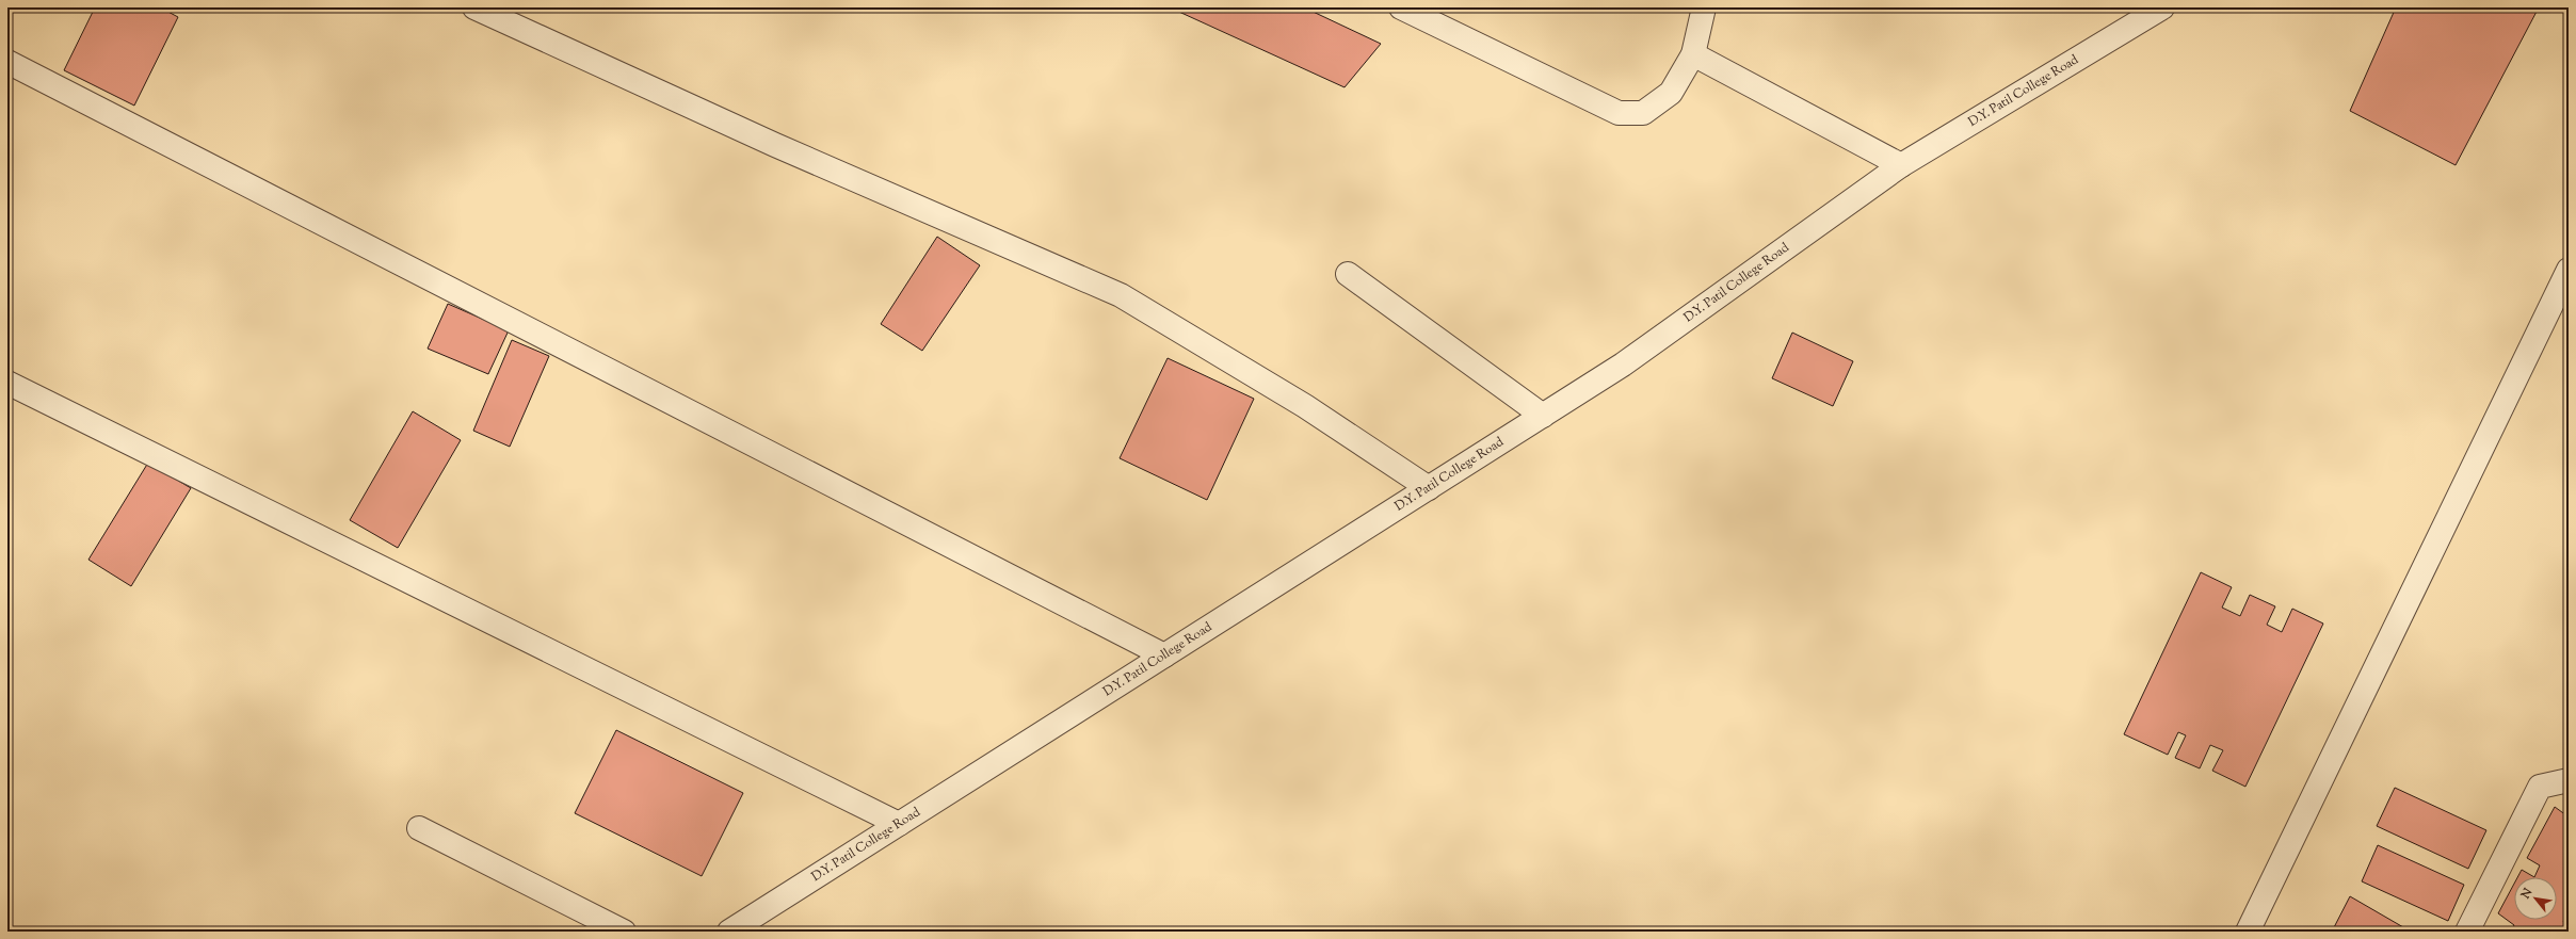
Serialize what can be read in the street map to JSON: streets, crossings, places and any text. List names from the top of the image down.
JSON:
{
  "streets": {
    "street": ["D.Y. Patil College Road"]
  },
  "north": "top left"
}
